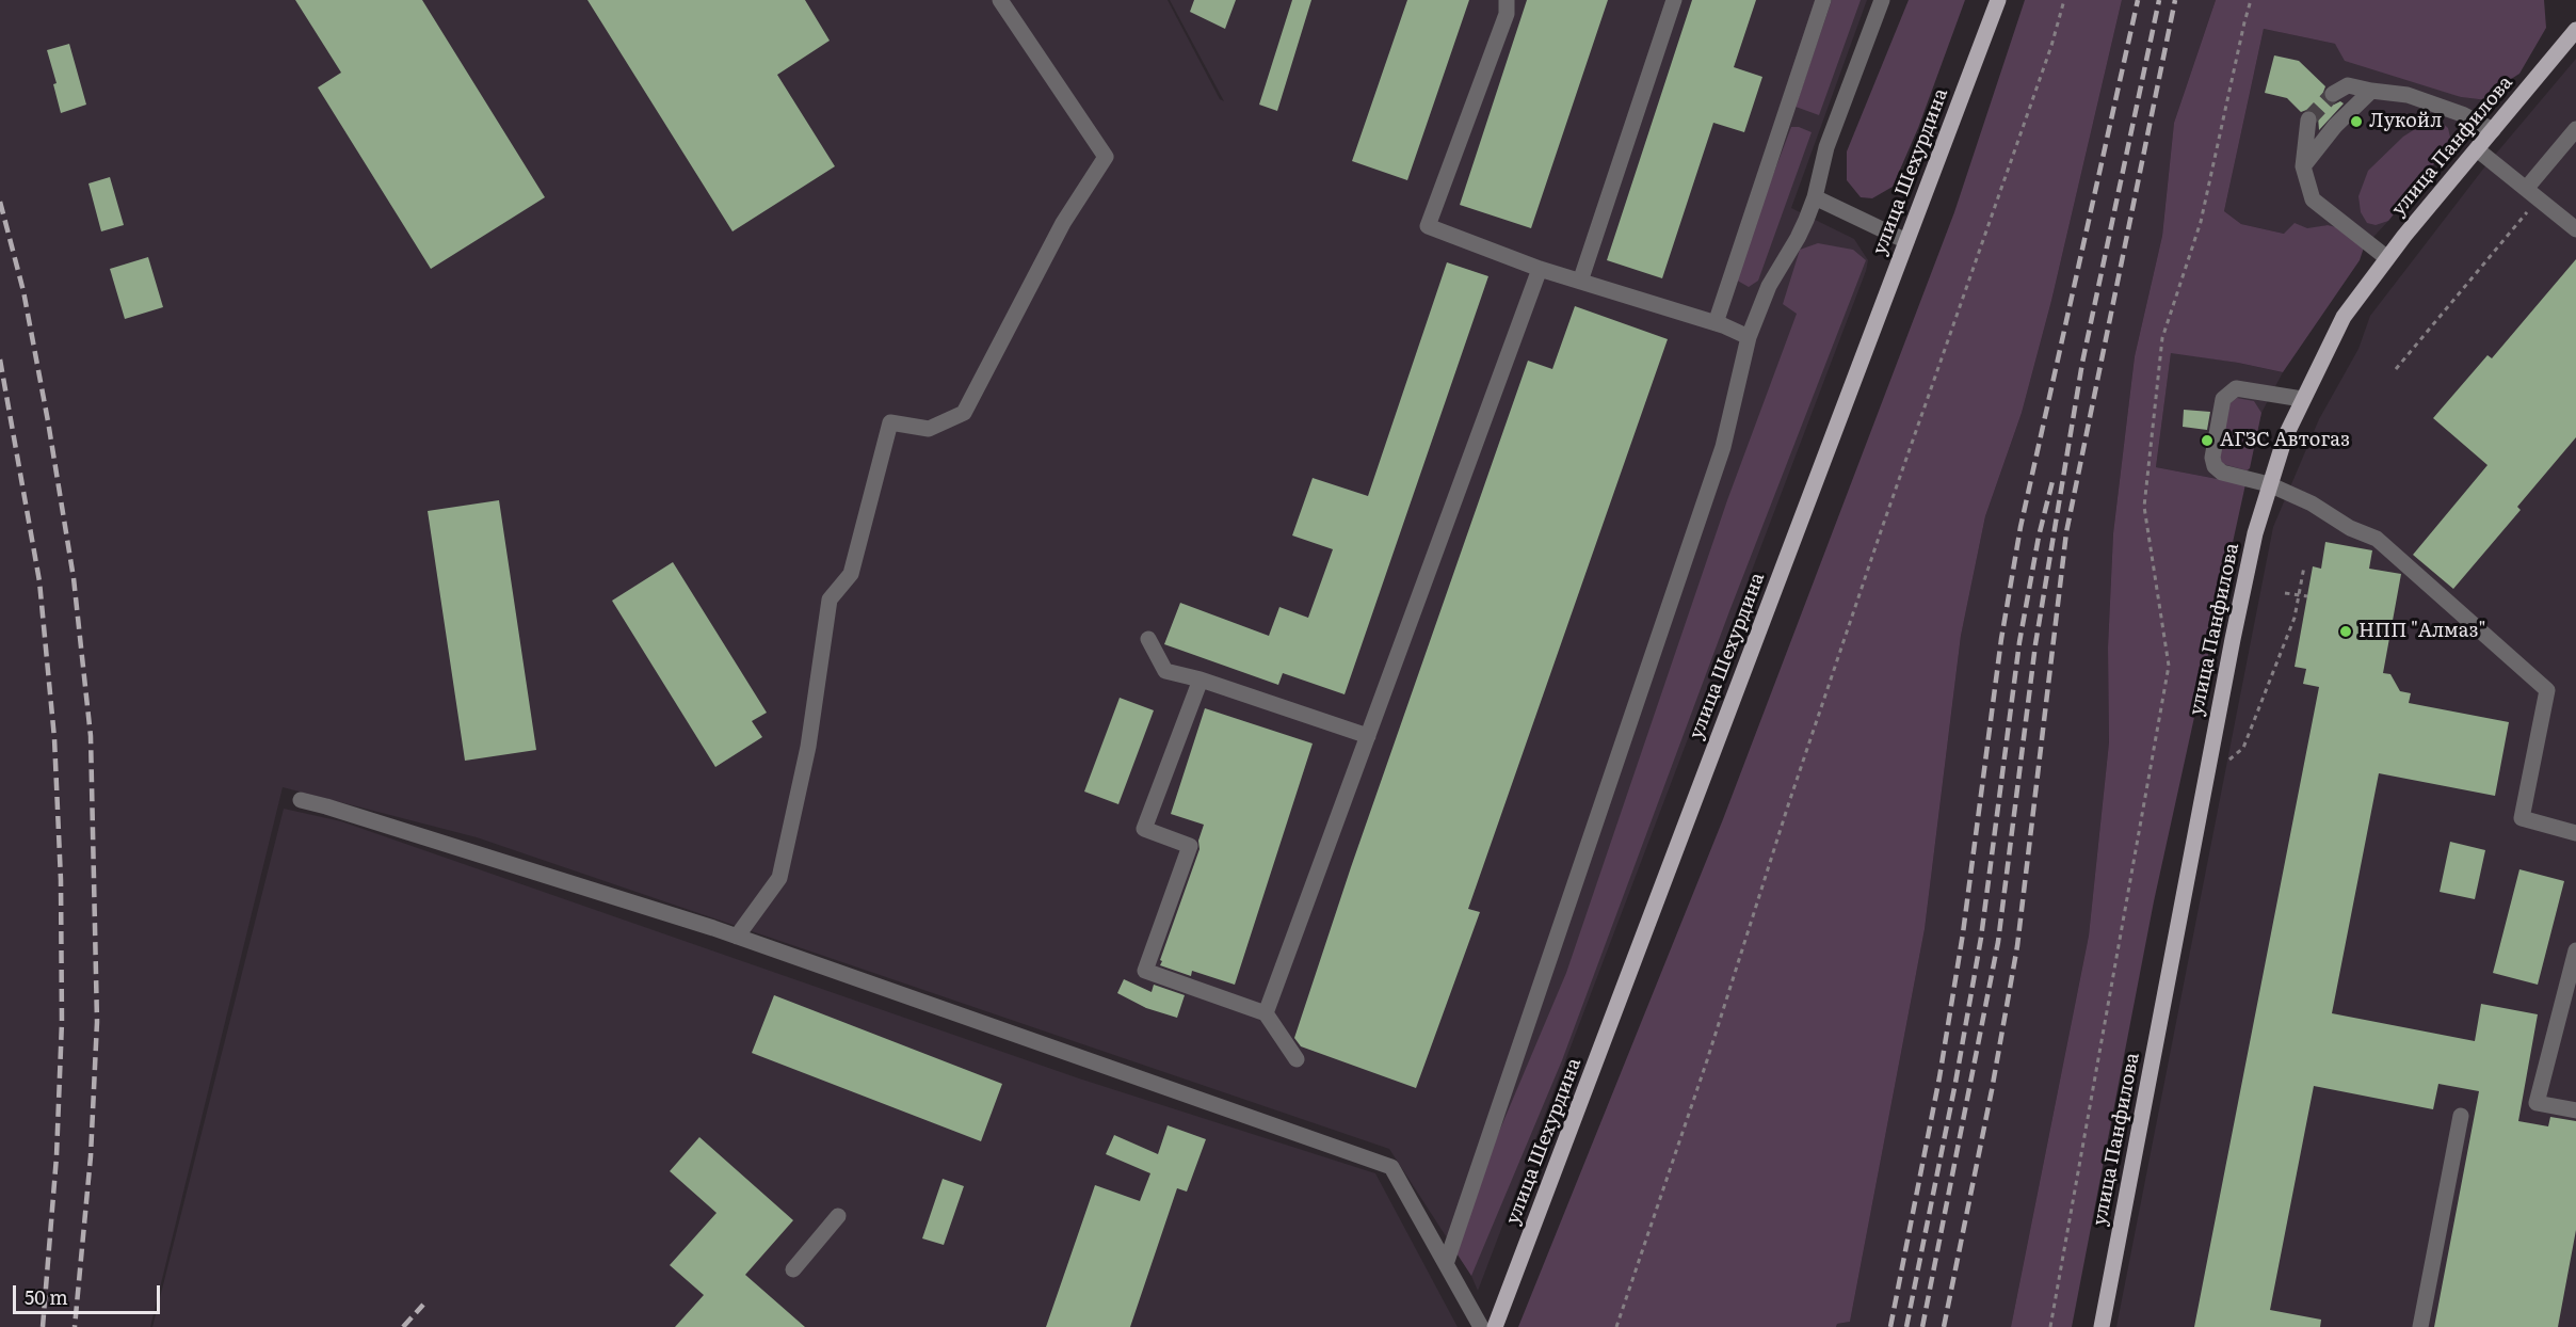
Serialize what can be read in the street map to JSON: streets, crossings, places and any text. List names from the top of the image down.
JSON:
{
  "streets": {
    "main road": ["улица Панфилова", "улица Шехурдина"]
  },
  "places": ["Лукойл", "АГЗС Автогаз", "НПП \"Алмаз\""],
  "scale_bar": "50 m"
}
